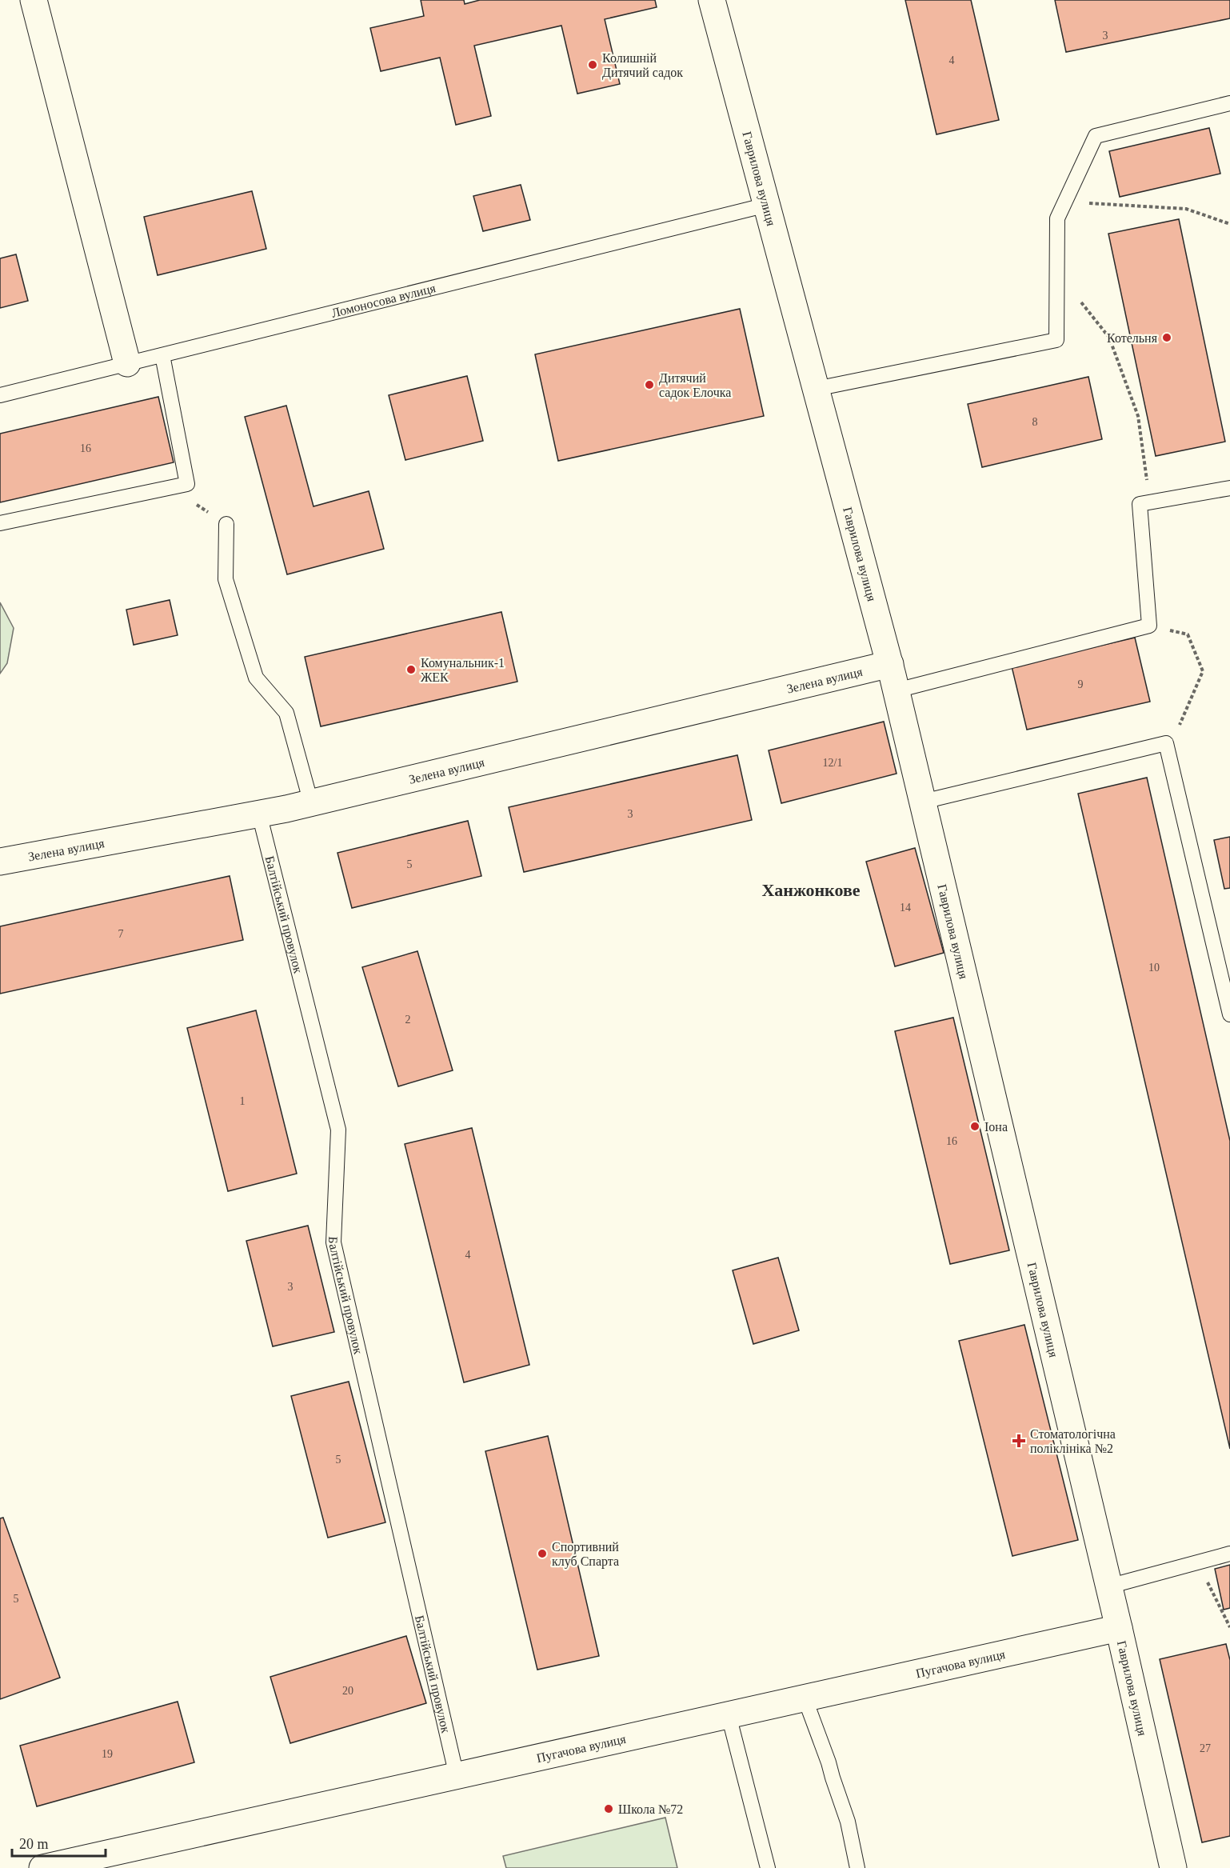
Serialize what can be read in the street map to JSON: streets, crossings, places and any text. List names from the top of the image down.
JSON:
{
  "streets": {
    "street": ["Гаврилова вулиця", "Зелена вулиця", "Пугачова вулиця"],
    "lane": ["Ломоносова вулиця", "Балтійський провулок"]
  },
  "crossings": [
    ["Гаврилова вулиця", "Ломоносова вулиця"],
    ["Гаврилова вулиця", "Зелена вулиця"],
    ["Гаврилова вулиця", "Пугачова вулиця"],
    ["Зелена вулиця", "Балтійський провулок"],
    ["Балтійський провулок", "Пугачова вулиця"]
  ],
  "districts": ["Ханжонкове"],
  "places": {
    "other": [
      "Колишній Дитячий садок",
      "Котельня",
      "Дитячий садок Елочка",
      "Комунальник-1 ЖЕК",
      "Іона",
      "Спортивний клуб Спарта",
      "Школа №72"
    ],
    "health": ["Стоматологічна поліклініка №2"]
  },
  "house_numbers": [
    "3",
    "4",
    "8",
    "16",
    "9",
    "12/1",
    "3",
    "5",
    "14",
    "7",
    "10",
    "2",
    "1",
    "16",
    "4",
    "3",
    "5",
    "5",
    "20",
    "27",
    "19"
  ],
  "scale_bar": "20 m"
}
